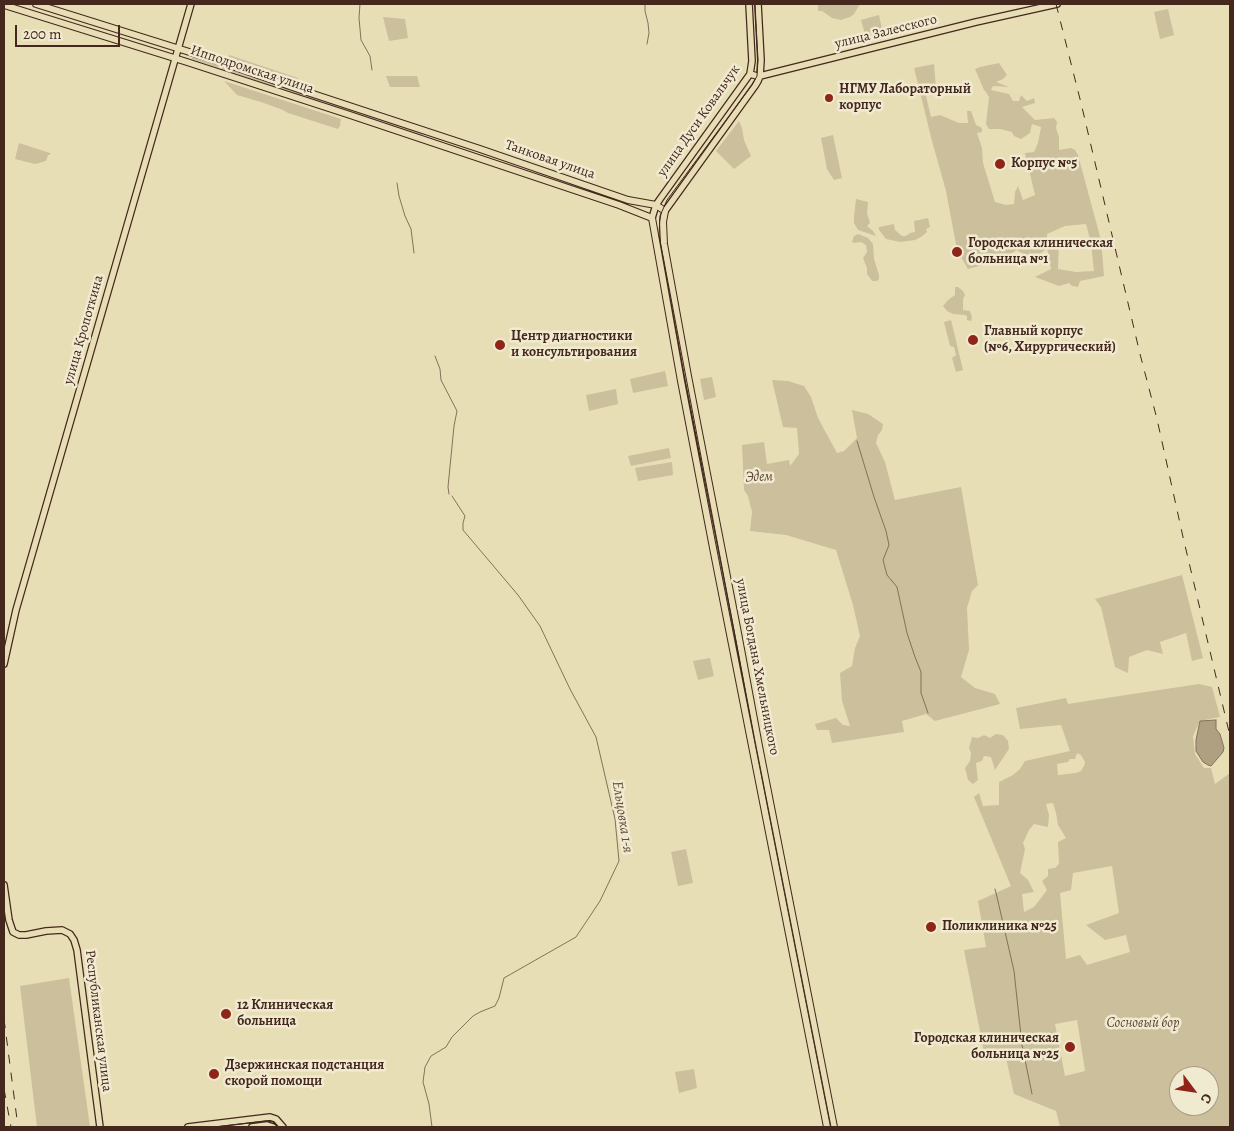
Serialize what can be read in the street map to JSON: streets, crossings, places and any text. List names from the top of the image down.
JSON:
{
  "streets": {
    "highway": ["Ипподромская улица", "Танковая улица", "улица Богдана Хмельницкого"],
    "main road": [
      "улица Залесского",
      "улица Дуси Ковальчук",
      "улица Кропоткина",
      "Республиканская улица"
    ]
  },
  "crossings": [
    ["улица Залесского", "улица Дуси Ковальчук"],
    ["Ипподромская улица", "Танковая улица"],
    ["Ипподромская улица", "улица Кропоткина"],
    ["улица Дуси Ковальчук", "Танковая улица"],
    ["улица Дуси Ковальчук", "улица Богдана Хмельницкого"],
    ["Танковая улица", "улица Богдана Хмельницкого"]
  ],
  "water": ["Ельцовка 1-я"],
  "parks": ["Эдем", "Сосновый бор"],
  "places": [
    "НГМУ Лабораторный корпус",
    "Корпус №5",
    "Городская клиническая больница №1",
    "Главный корпус (№6, Хирургический)",
    "Центр диагностики и консультирования",
    "Поликлиника №25",
    "12 Клиническая больница",
    "Городская клиническая больница №25",
    "Дзержинская подстанция скорой помощи"
  ],
  "scale_bar": "200 m",
  "north": "bottom right"
}
